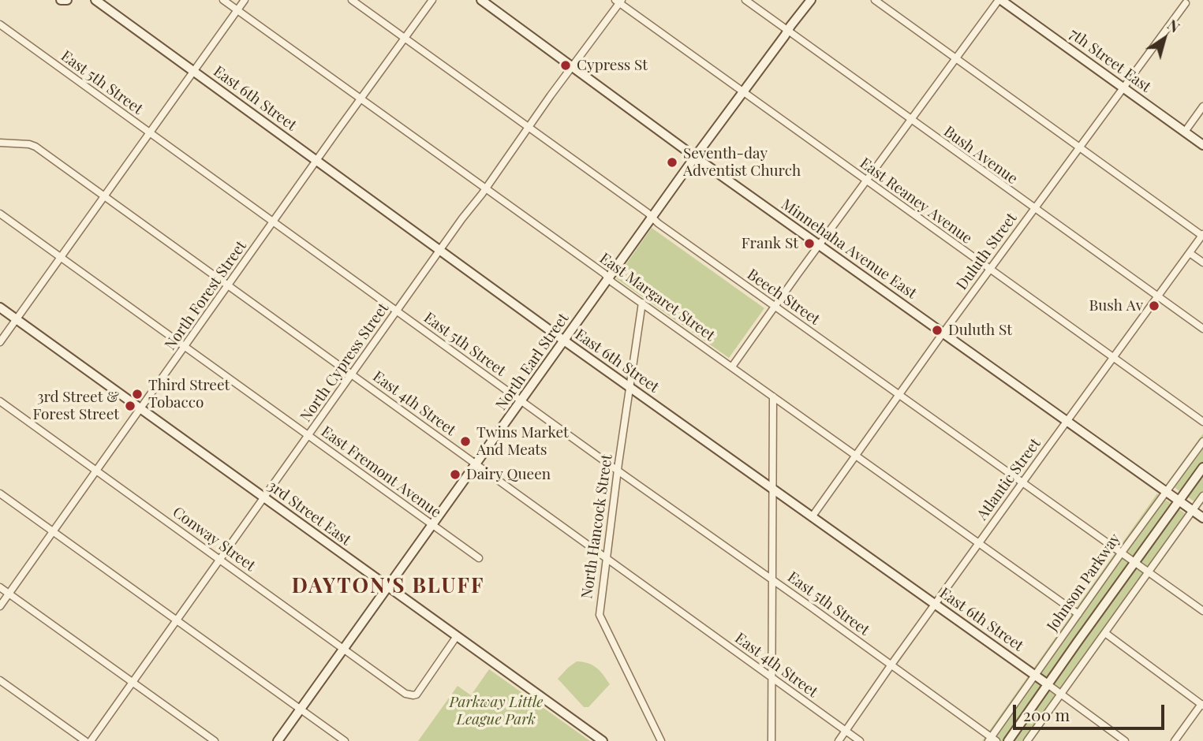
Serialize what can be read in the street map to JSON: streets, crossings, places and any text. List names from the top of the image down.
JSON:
{
  "streets": {
    "street": [
      "7th Street East",
      "East 5th Street",
      "East 6th Street",
      "Bush Avenue",
      "East Reaney Avenue",
      "Minnehaha Avenue East",
      "Duluth Street",
      "North Forest Street",
      "East Margaret Street",
      "Beech Street",
      "North Earl Street",
      "North Cypress Street",
      "East 4th Street",
      "East Fremont Avenue",
      "Atlantic Street",
      "3rd Street East",
      "North Hancock Street",
      "Conway Street",
      "Johnson Parkway"
    ]
  },
  "crossings": [
    ["7th Street East", "Duluth Street"],
    ["East 5th Street", "North Forest Street"],
    ["East 5th Street", "North Earl Street"],
    ["East 5th Street", "North Cypress Street"],
    ["East 5th Street", "Atlantic Street"],
    ["East 5th Street", "North Hancock Street"],
    ["East 5th Street", "Johnson Parkway"],
    ["East 6th Street", "Duluth Street"],
    ["East 6th Street", "North Forest Street"],
    ["East 6th Street", "North Earl Street"],
    ["East 6th Street", "North Cypress Street"],
    ["East 6th Street", "Atlantic Street"],
    ["East 6th Street", "North Hancock Street"],
    ["East 6th Street", "Johnson Parkway"],
    ["Bush Avenue", "Duluth Street"],
    ["Bush Avenue", "North Earl Street"],
    ["Bush Avenue", "Atlantic Street"],
    ["East Reaney Avenue", "Duluth Street"],
    ["East Reaney Avenue", "North Earl Street"],
    ["East Reaney Avenue", "North Cypress Street"],
    ["East Reaney Avenue", "Atlantic Street"],
    ["Minnehaha Avenue East", "Duluth Street"],
    ["Minnehaha Avenue East", "North Earl Street"],
    ["Minnehaha Avenue East", "North Cypress Street"],
    ["Minnehaha Avenue East", "Atlantic Street"],
    ["Minnehaha Avenue East", "Johnson Parkway"],
    ["Duluth Street", "East Margaret Street"],
    ["Duluth Street", "Beech Street"],
    ["North Forest Street", "East Margaret Street"],
    ["North Forest Street", "Beech Street"],
    ["North Forest Street", "East 4th Street"],
    ["North Forest Street", "East Fremont Avenue"],
    ["North Forest Street", "3rd Street East"],
    ["North Forest Street", "Conway Street"],
    ["East Margaret Street", "North Earl Street"],
    ["East Margaret Street", "North Cypress Street"],
    ["East Margaret Street", "Atlantic Street"],
    ["East Margaret Street", "North Hancock Street"],
    ["East Margaret Street", "Johnson Parkway"],
    ["Beech Street", "North Earl Street"],
    ["Beech Street", "North Cypress Street"],
    ["Beech Street", "Atlantic Street"],
    ["Beech Street", "Johnson Parkway"],
    ["North Earl Street", "East 4th Street"],
    ["North Earl Street", "East Fremont Avenue"],
    ["North Earl Street", "3rd Street East"],
    ["North Earl Street", "Conway Street"],
    ["North Cypress Street", "East 4th Street"],
    ["North Cypress Street", "East Fremont Avenue"],
    ["North Cypress Street", "3rd Street East"],
    ["North Cypress Street", "Conway Street"],
    ["East 4th Street", "Atlantic Street"],
    ["East 4th Street", "North Hancock Street"],
    ["3rd Street East", "Conway Street"]
  ],
  "districts": ["DAYTON'S BLUFF"],
  "parks": ["Parkway Little League Park"],
  "places": [
    "Cypress St",
    "Seventh-day Adventist Church",
    "Frank St",
    "Bush Av",
    "Duluth St",
    "Third Street Tobacco",
    "3rd Street & Forest Street",
    "Twins Market And Meats",
    "Dairy Queen"
  ],
  "scale_bar": "200 m",
  "north": "top right"
}
